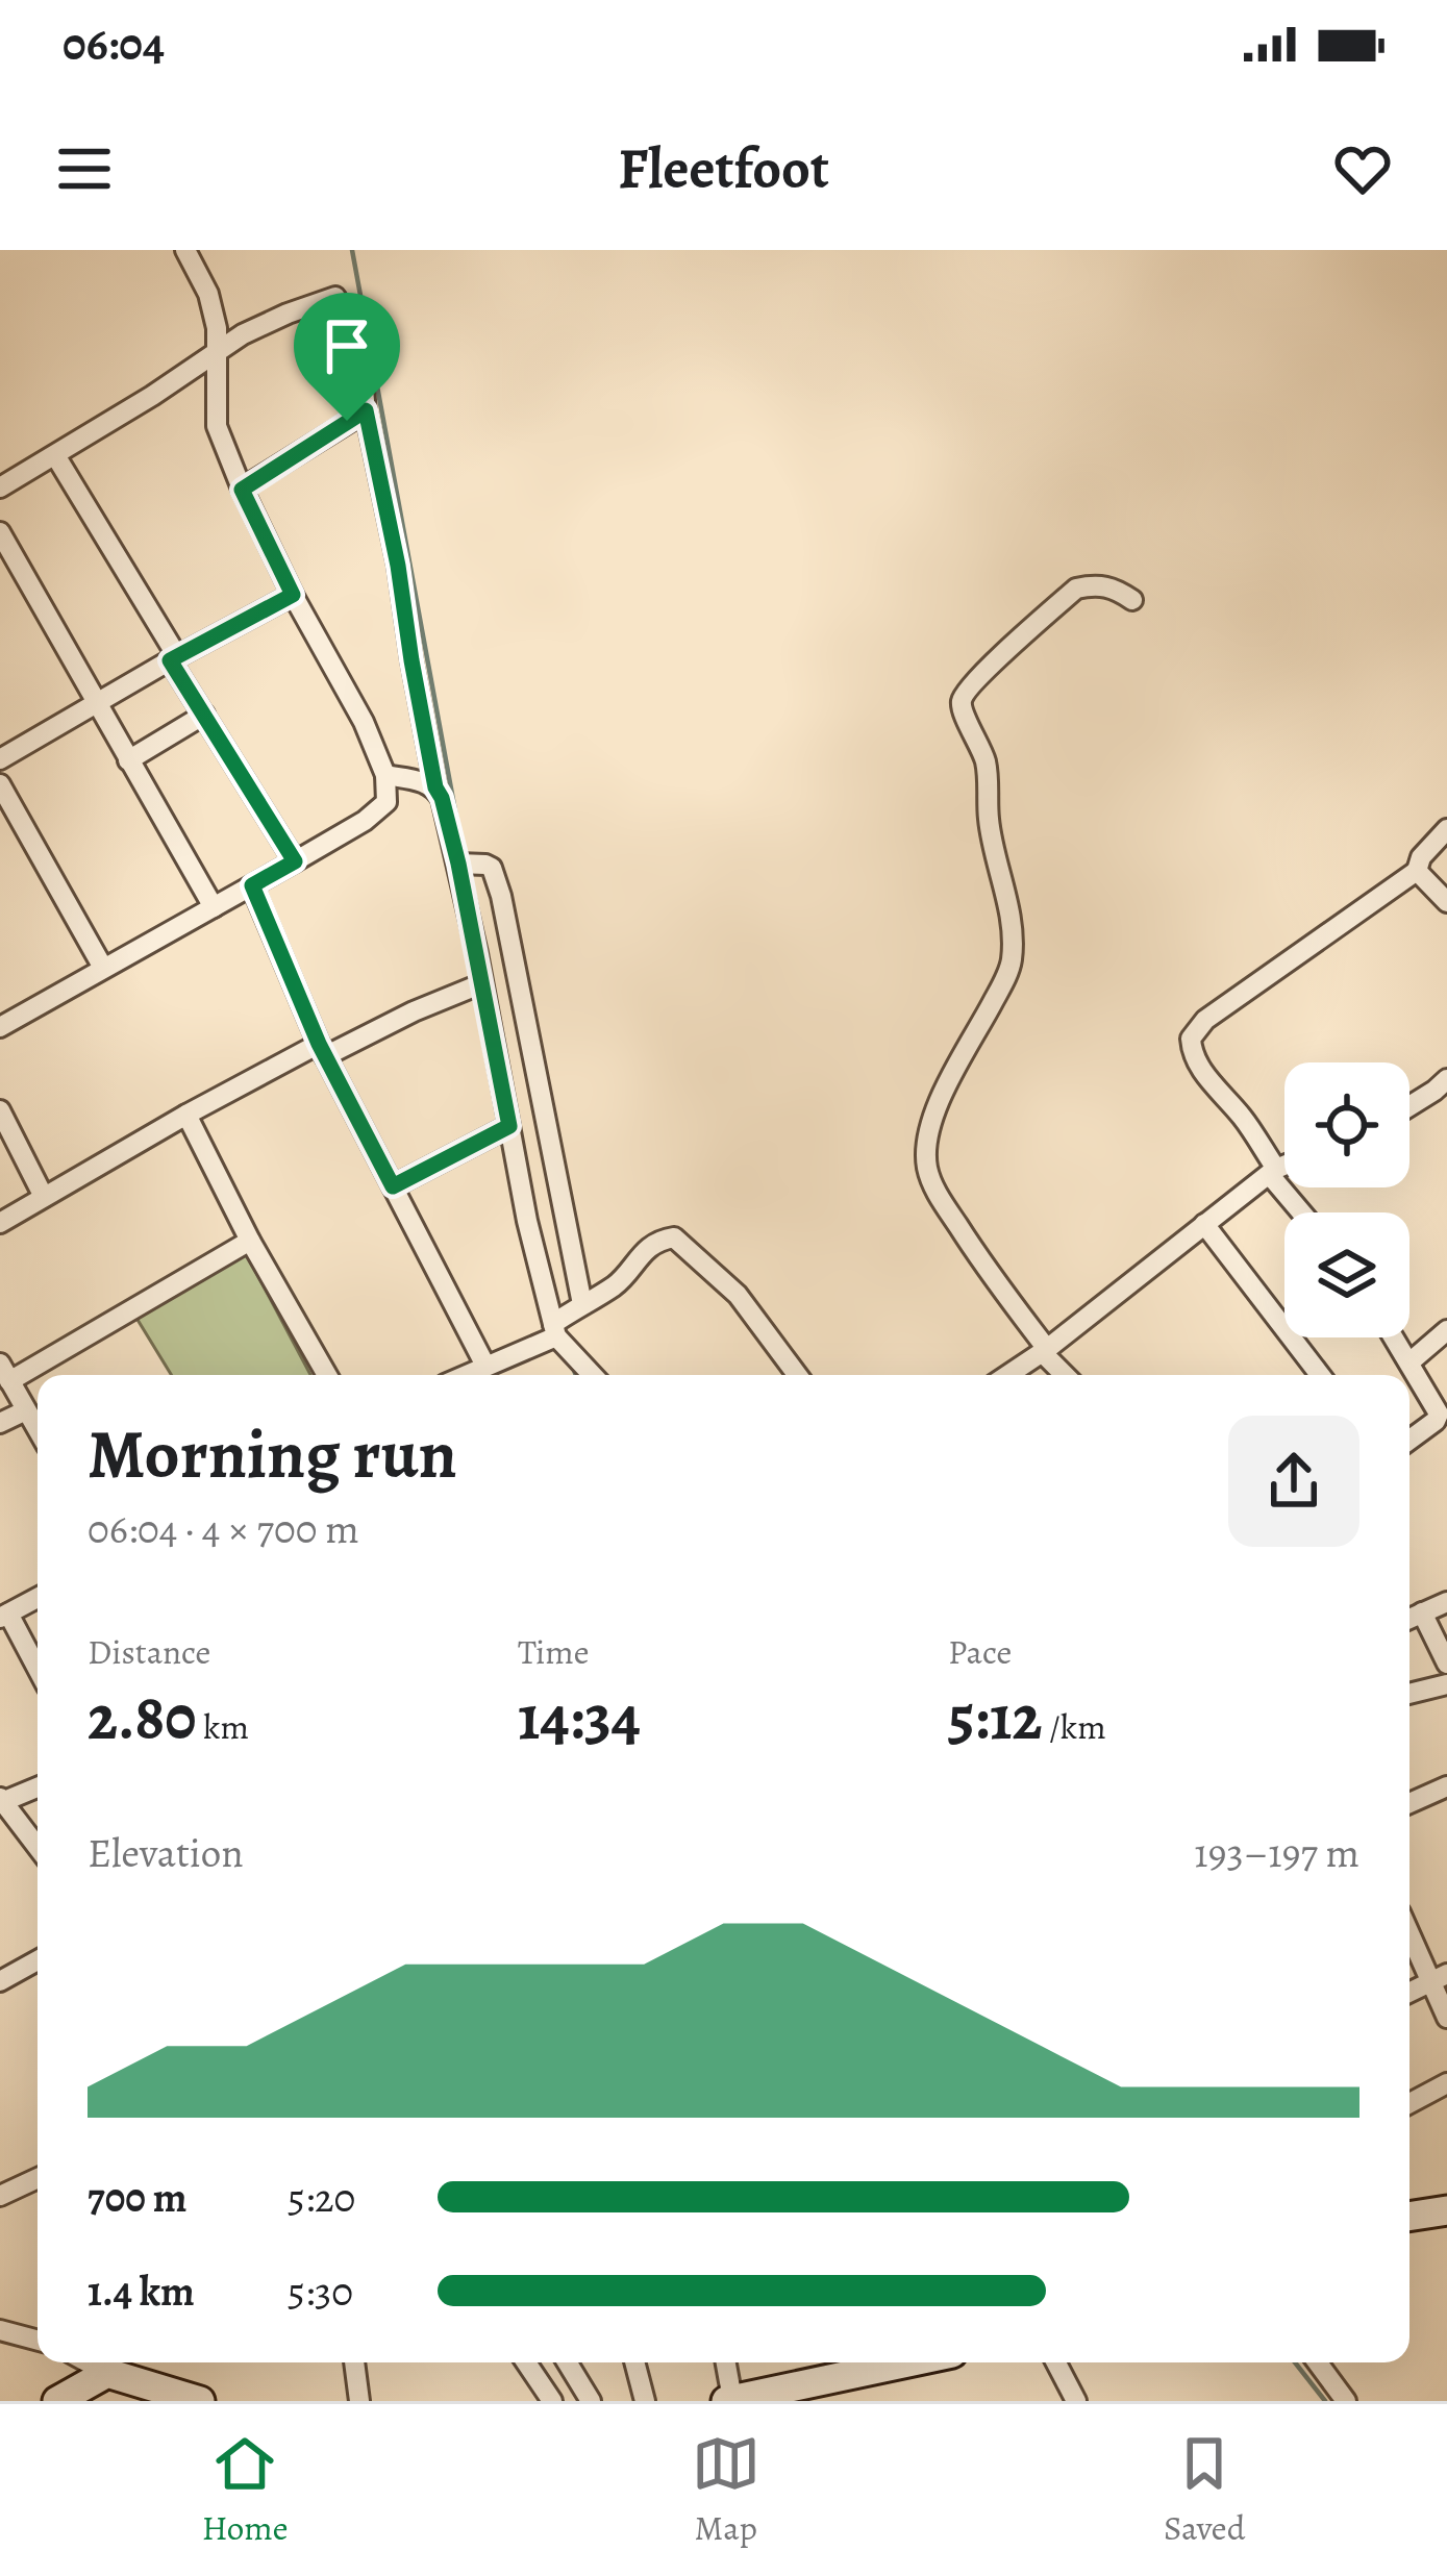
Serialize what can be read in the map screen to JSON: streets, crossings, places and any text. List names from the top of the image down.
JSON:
{
  "page": {
    "status": "06:04",
    "header": "Fleetfoot",
    "heading": ["Morning run", "06:04 · 4 × 700 m"],
    "stats": [
      ["Distance", "2.80 km"],
      ["Time", "14:34"],
      ["Pace", "5:12 /km"]
    ],
    "chart": ["Elevation", "193–197 m"],
    "list": [
      {
        "name": "700 m",
        "note": "5:20"
      },
      {
        "name": "1.4 km",
        "note": "5:30"
      }
    ],
    "tabs": ["Home", "Map", "Saved"]
  }
}
